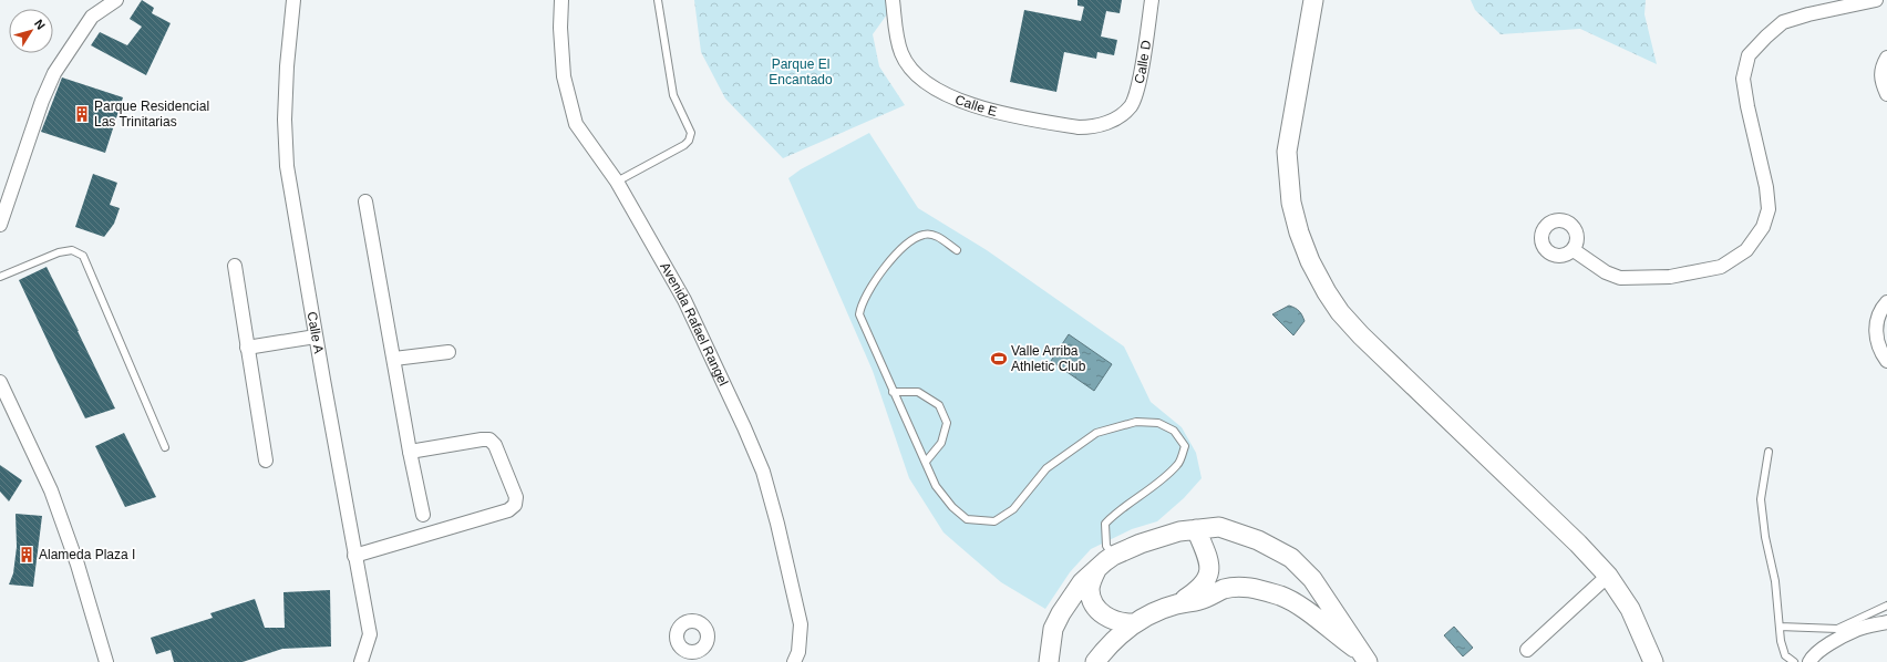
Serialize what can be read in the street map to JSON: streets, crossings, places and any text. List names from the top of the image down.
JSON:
{
  "streets": {
    "street": [
      "Calle D",
      "Calle E",
      "Avenida Rafael Rangel",
      "Calle A"
    ]
  },
  "crossings": [
    ["Calle D", "Calle E"]
  ],
  "parks": ["Parque El Encantado"],
  "places": {
    "building": ["Parque Residencial Las Trinitarias", "Alameda Plaza I"],
    "sports": ["Valle Arriba Athletic Club"]
  },
  "north": "top right"
}
